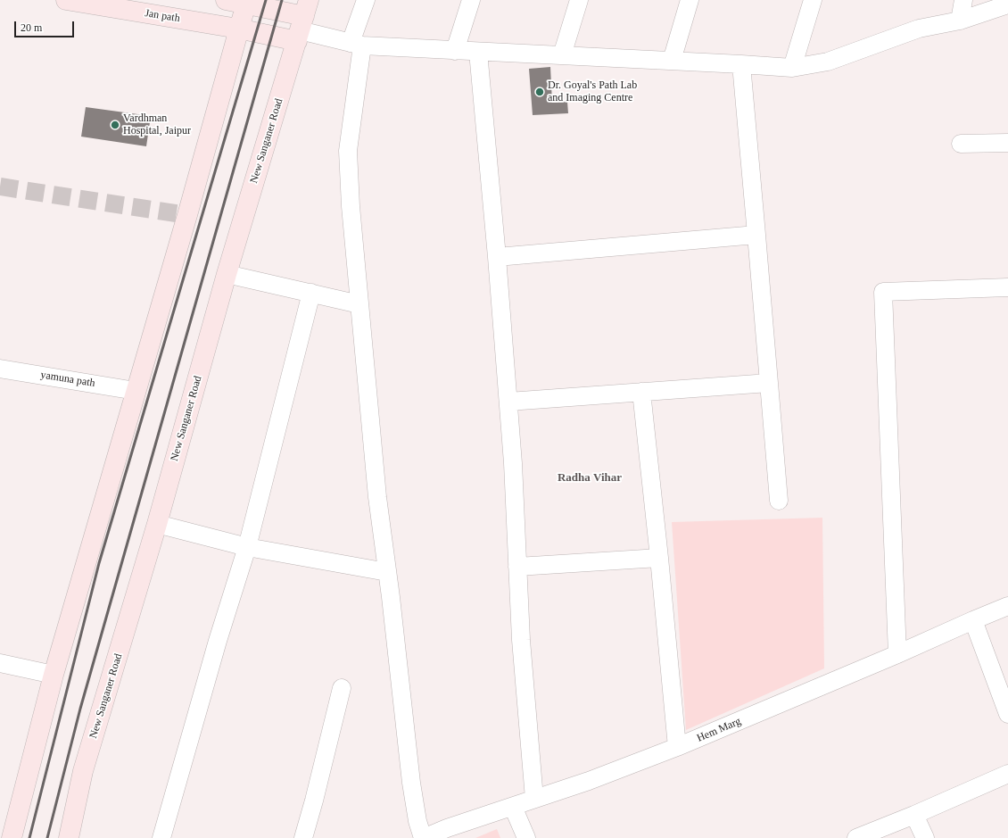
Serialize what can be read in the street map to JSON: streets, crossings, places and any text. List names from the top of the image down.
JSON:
{
  "streets": {
    "main road": ["Jan path", "New Sanganer Road"],
    "street": ["yamuna path", "Hem Marg"]
  },
  "crossings": [
    ["Jan path", "New Sanganer Road"]
  ],
  "districts": ["Radha Vihar"],
  "places": ["Dr. Goyal's Path Lab and Imaging Centre", "Vardhman Hospital, Jaipur"],
  "scale_bar": "20 m"
}
